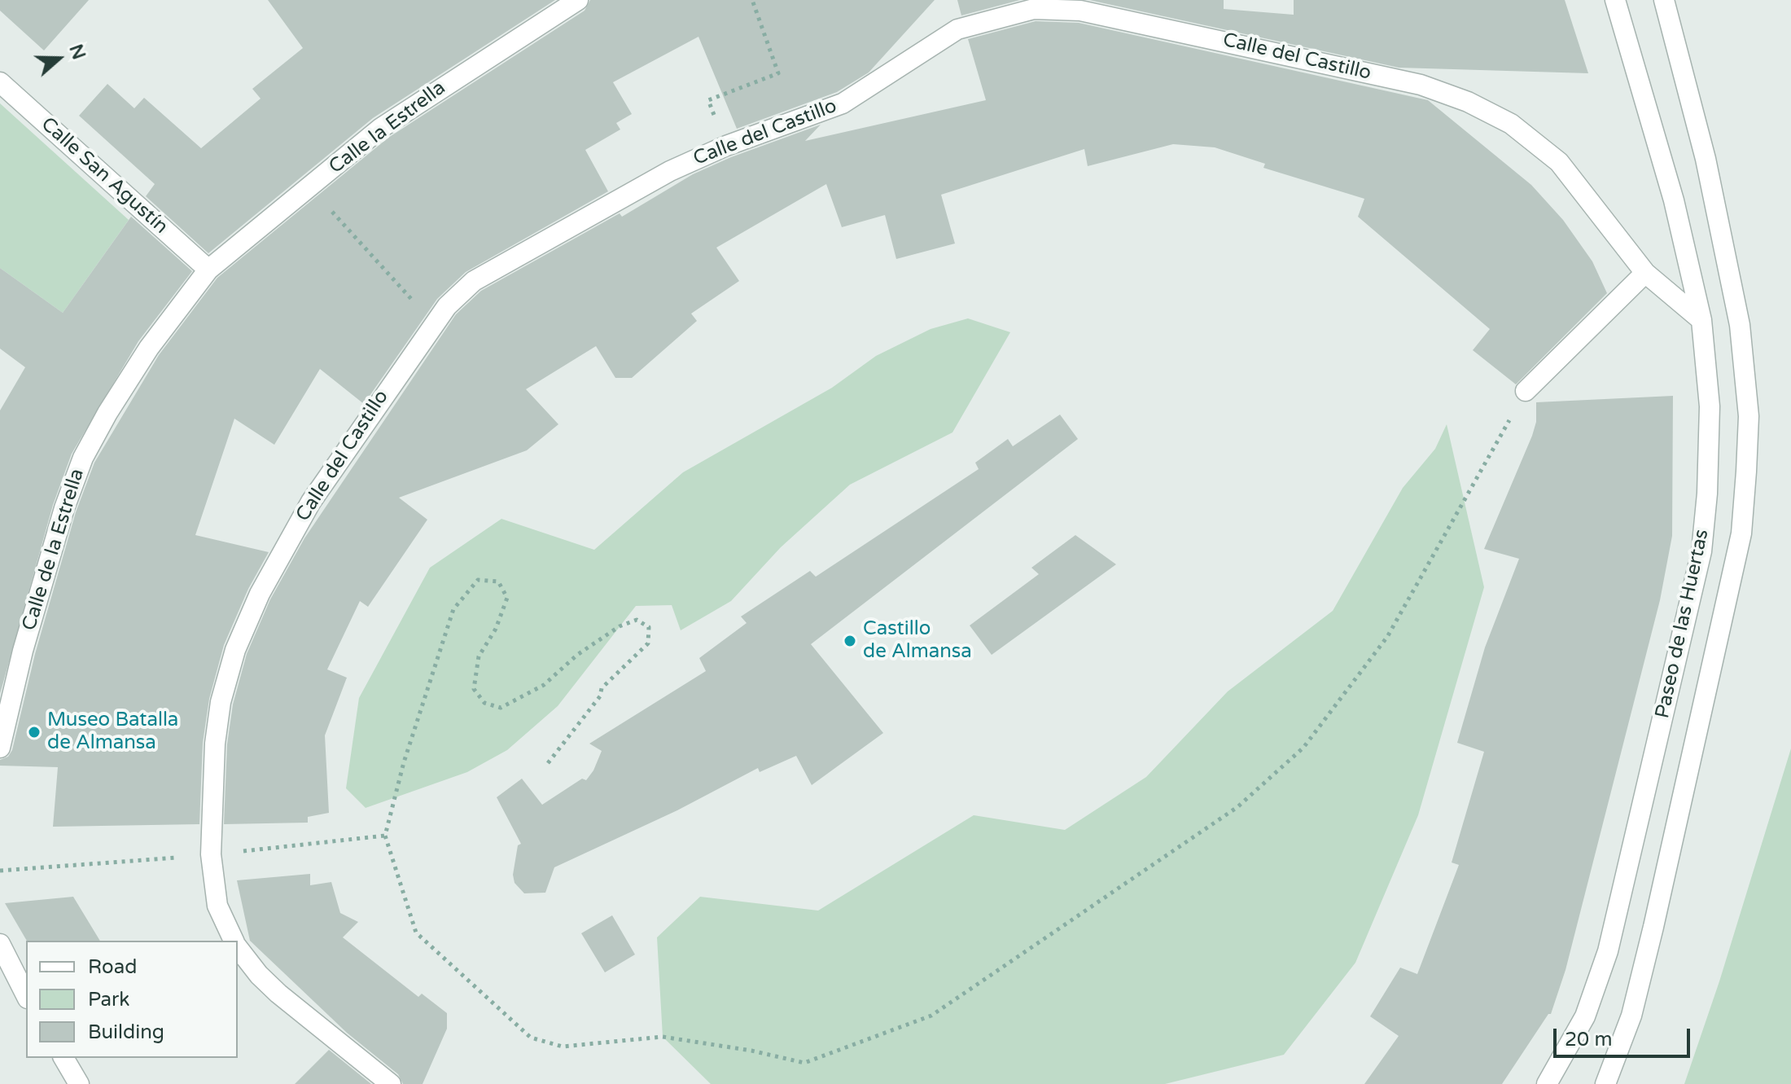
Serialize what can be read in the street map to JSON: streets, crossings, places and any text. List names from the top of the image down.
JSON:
{
  "streets": {
    "street": [
      "Calle del Castillo",
      "Calle la Estrella",
      "Calle San Agustín",
      "Calle de la Estrella",
      "Paseo de las Huertas"
    ]
  },
  "crossings": [
    ["Calle del Castillo", "Paseo de las Huertas"],
    ["Calle la Estrella", "Calle San Agustín"],
    ["Calle la Estrella", "Calle de la Estrella"],
    ["Calle San Agustín", "Calle de la Estrella"]
  ],
  "places": ["Castillo de Almansa", "Museo Batalla de Almansa"],
  "legend": ["Road", "Park", "Building"],
  "scale_bar": "20 m",
  "north": "right"
}
